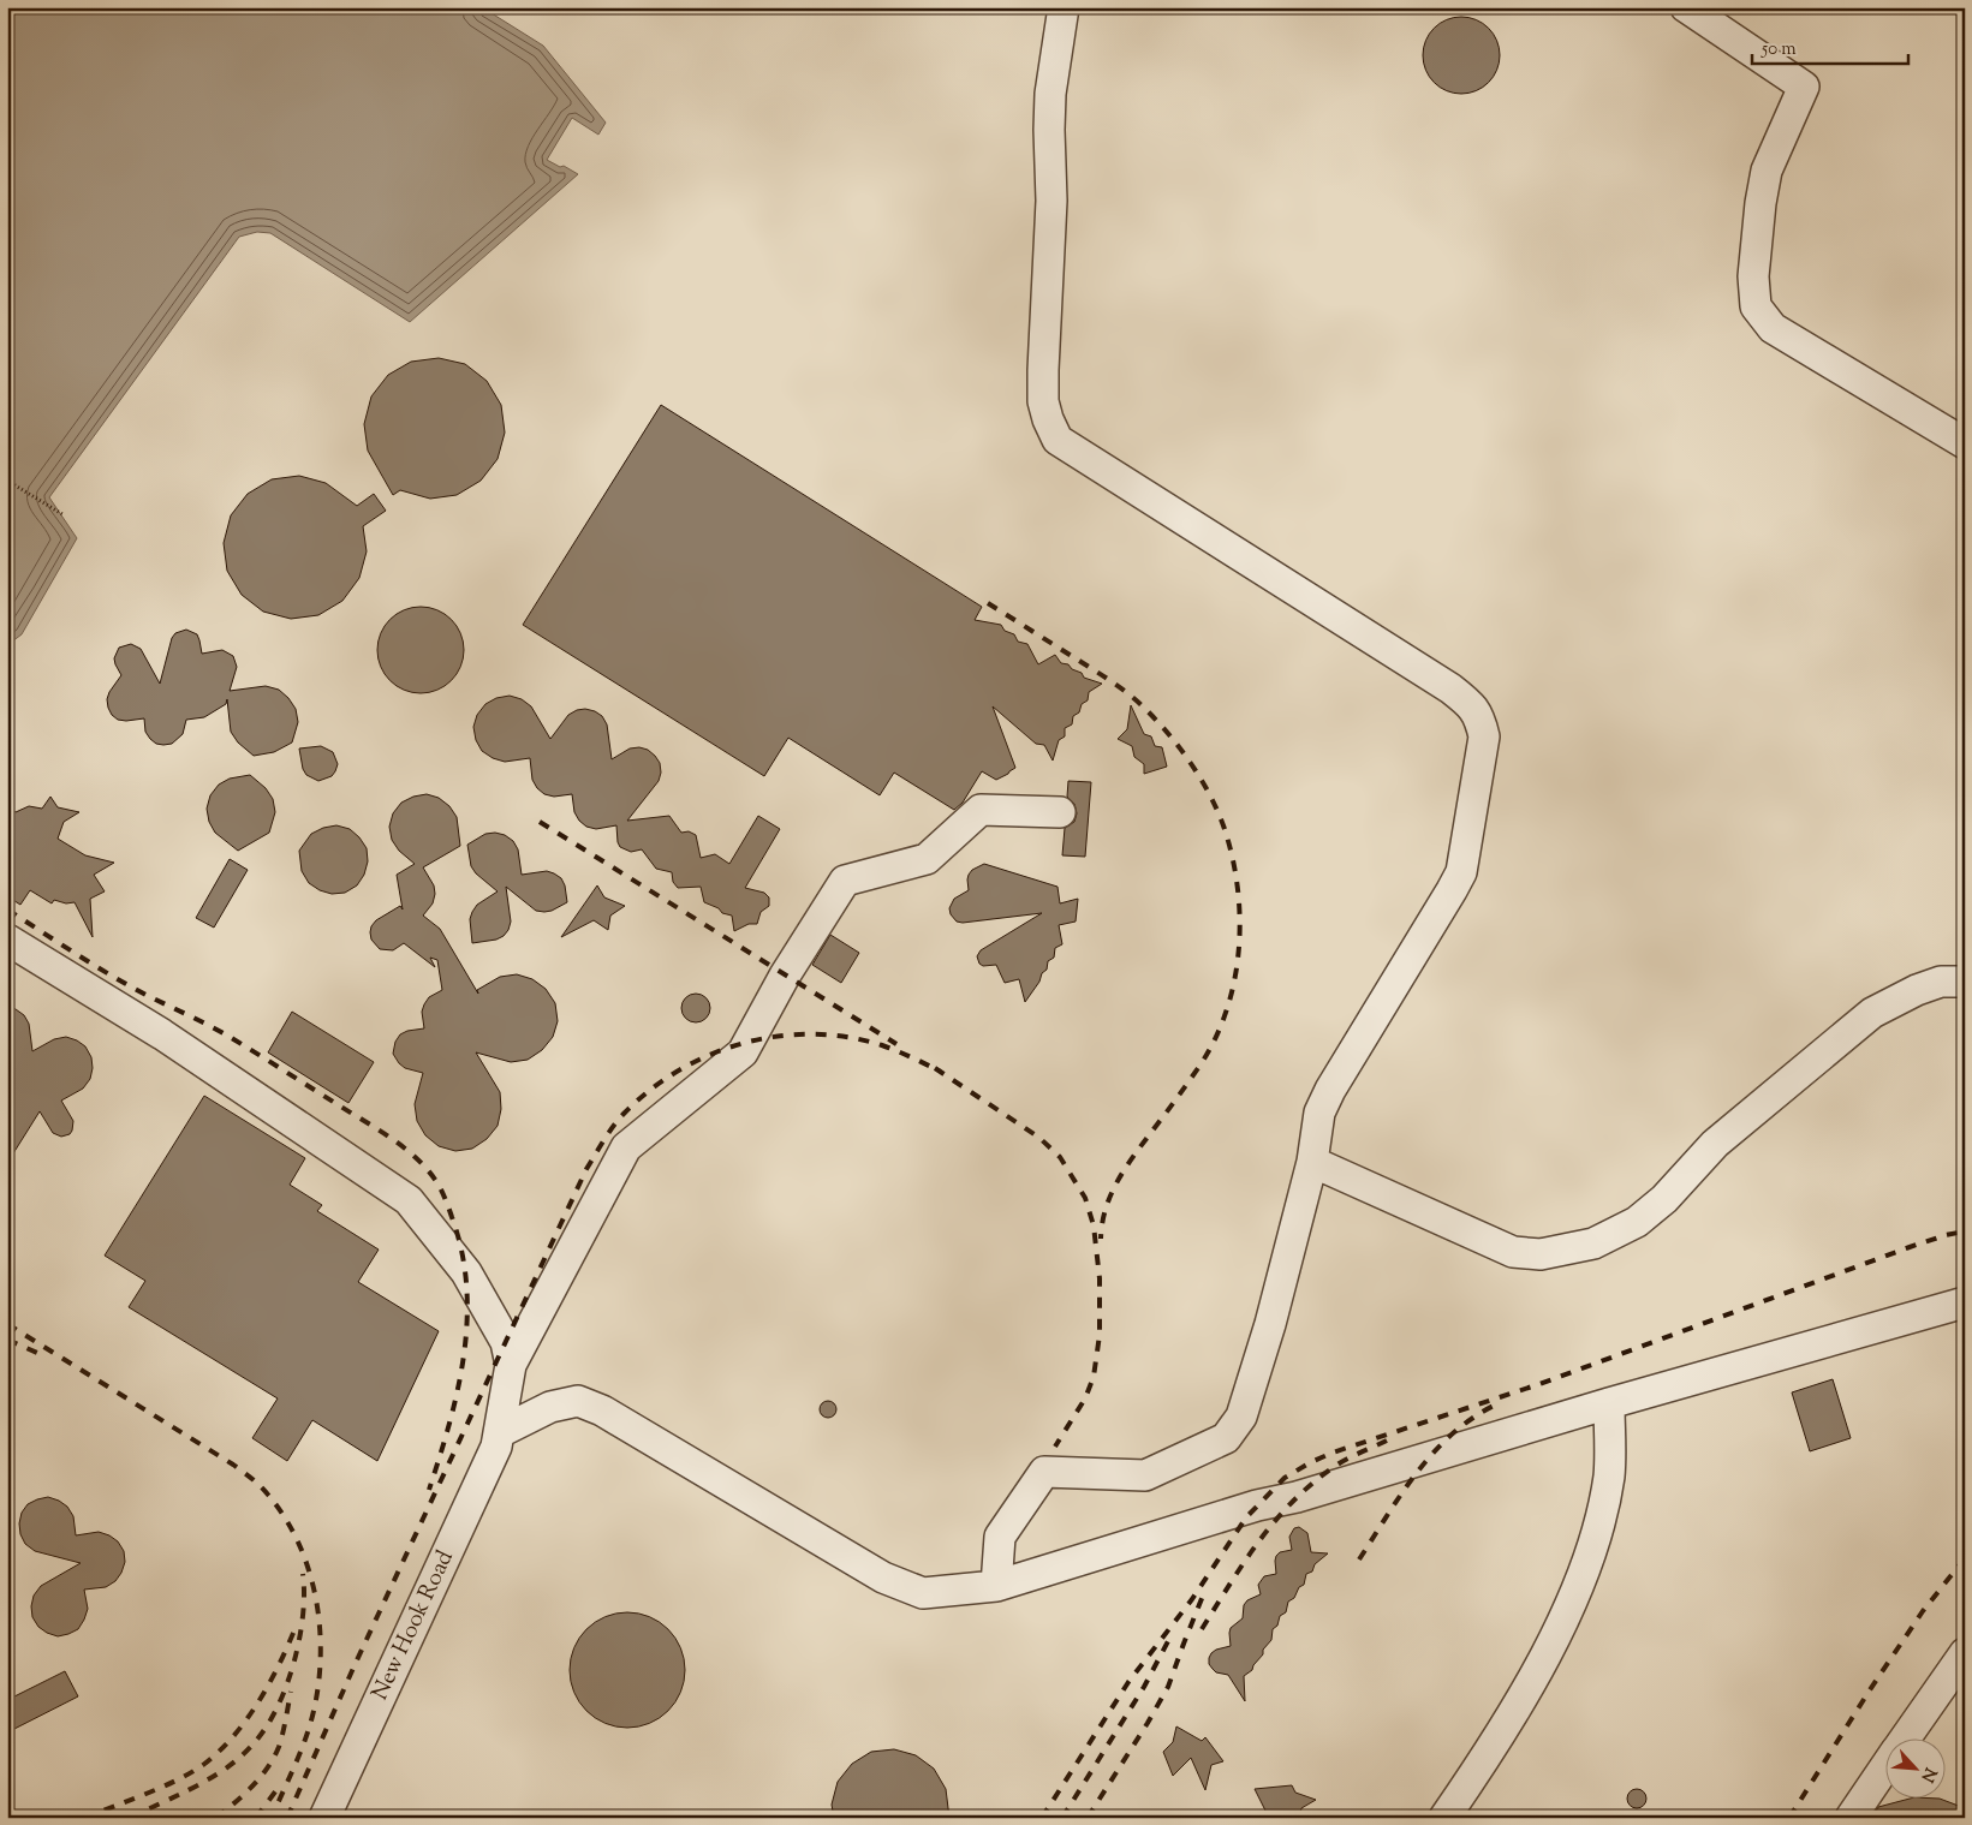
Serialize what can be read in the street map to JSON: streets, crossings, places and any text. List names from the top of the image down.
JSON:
{
  "streets": {
    "street": ["New Hook Road"]
  },
  "scale_bar": "50 m",
  "north": "bottom right"
}
